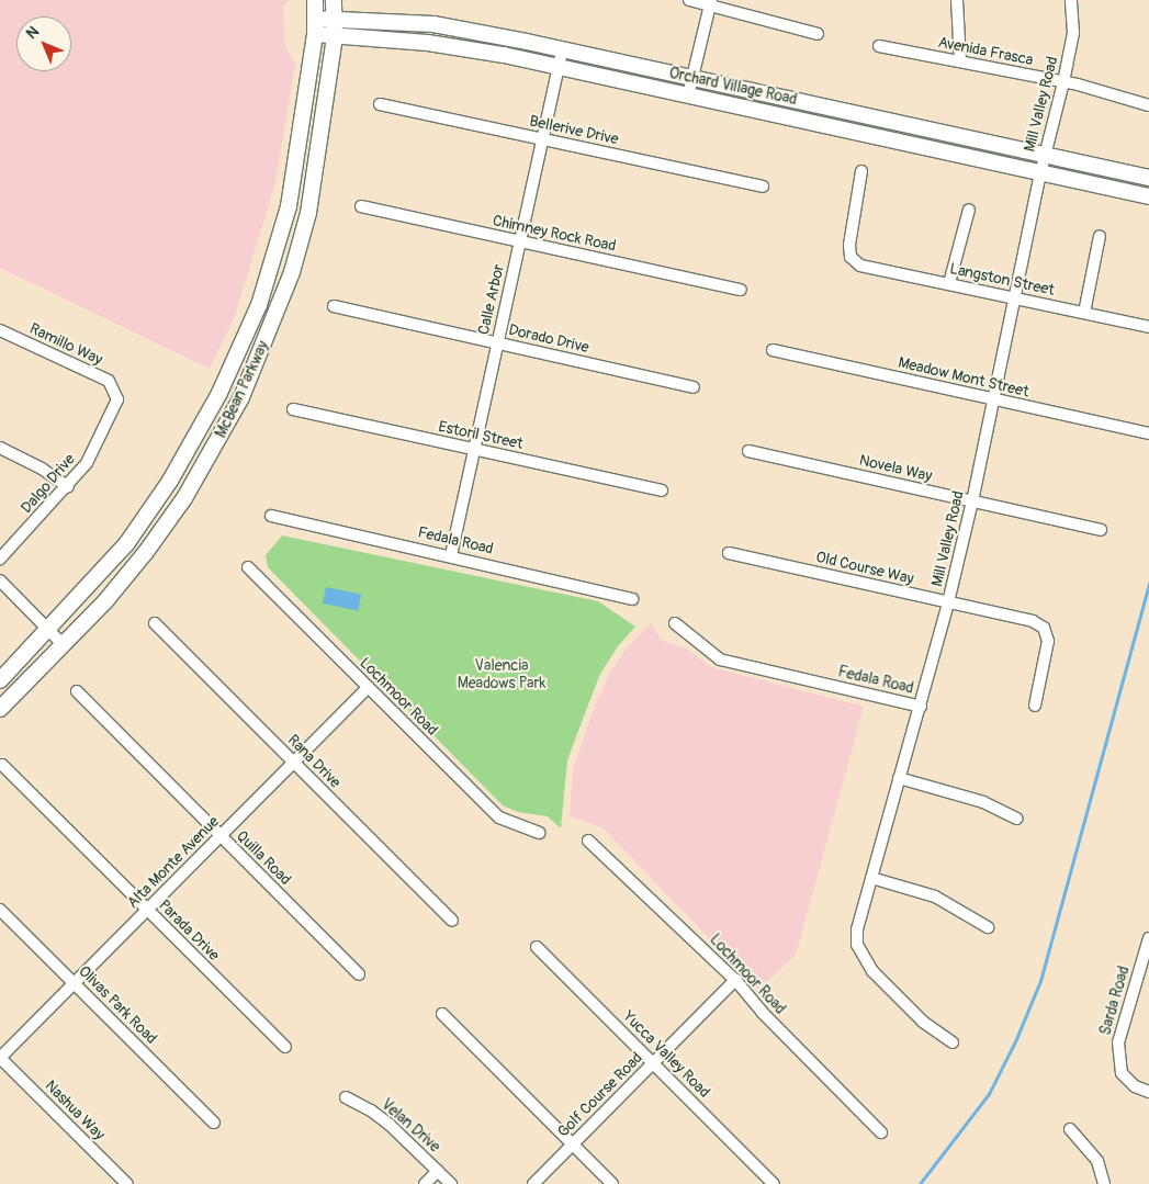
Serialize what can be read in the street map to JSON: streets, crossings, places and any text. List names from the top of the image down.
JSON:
{
  "streets": {
    "main road": ["Orchard Village Road", "McBean Parkway"],
    "street": [
      "Avenida Frasca",
      "Mill Valley Road",
      "Bellerive Drive",
      "Chimney Rock Road",
      "Langston Street",
      "Calle Arbor",
      "Dorado Drive",
      "Ramillo Way",
      "Meadow Mont Street",
      "Estoril Street",
      "Novela Way",
      "Dalgo Drive",
      "Fedala Road",
      "Old Course Way",
      "Lochmoor Road",
      "Rana Drive",
      "Quilla Road",
      "Alta Monte Avenue",
      "Parada Drive",
      "Sarda Road",
      "Olivas Park Road",
      "Yucca Valley Road",
      "Golf Course Road",
      "Nashua Way",
      "Velan Drive"
    ]
  },
  "crossings": [
    ["Avenida Frasca", "Mill Valley Road"],
    ["Orchard Village Road", "Mill Valley Road"],
    ["Orchard Village Road", "Calle Arbor"],
    ["Orchard Village Road", "McBean Parkway"],
    ["Mill Valley Road", "Langston Street"],
    ["Mill Valley Road", "Meadow Mont Street"],
    ["Mill Valley Road", "Novela Way"],
    ["Mill Valley Road", "Fedala Road"],
    ["Mill Valley Road", "Old Course Way"],
    ["Bellerive Drive", "Calle Arbor"],
    ["Chimney Rock Road", "Calle Arbor"],
    ["Calle Arbor", "Dorado Drive"],
    ["Calle Arbor", "Estoril Street"],
    ["Calle Arbor", "Fedala Road"],
    ["Ramillo Way", "Dalgo Drive"],
    ["Lochmoor Road", "Alta Monte Avenue"],
    ["Lochmoor Road", "Golf Course Road"],
    ["Rana Drive", "Alta Monte Avenue"],
    ["Quilla Road", "Alta Monte Avenue"],
    ["Alta Monte Avenue", "Parada Drive"],
    ["Alta Monte Avenue", "Olivas Park Road"],
    ["Alta Monte Avenue", "Nashua Way"],
    ["Yucca Valley Road", "Golf Course Road"]
  ],
  "parks": ["Valencia Meadows Park"],
  "north": "top left"
}
